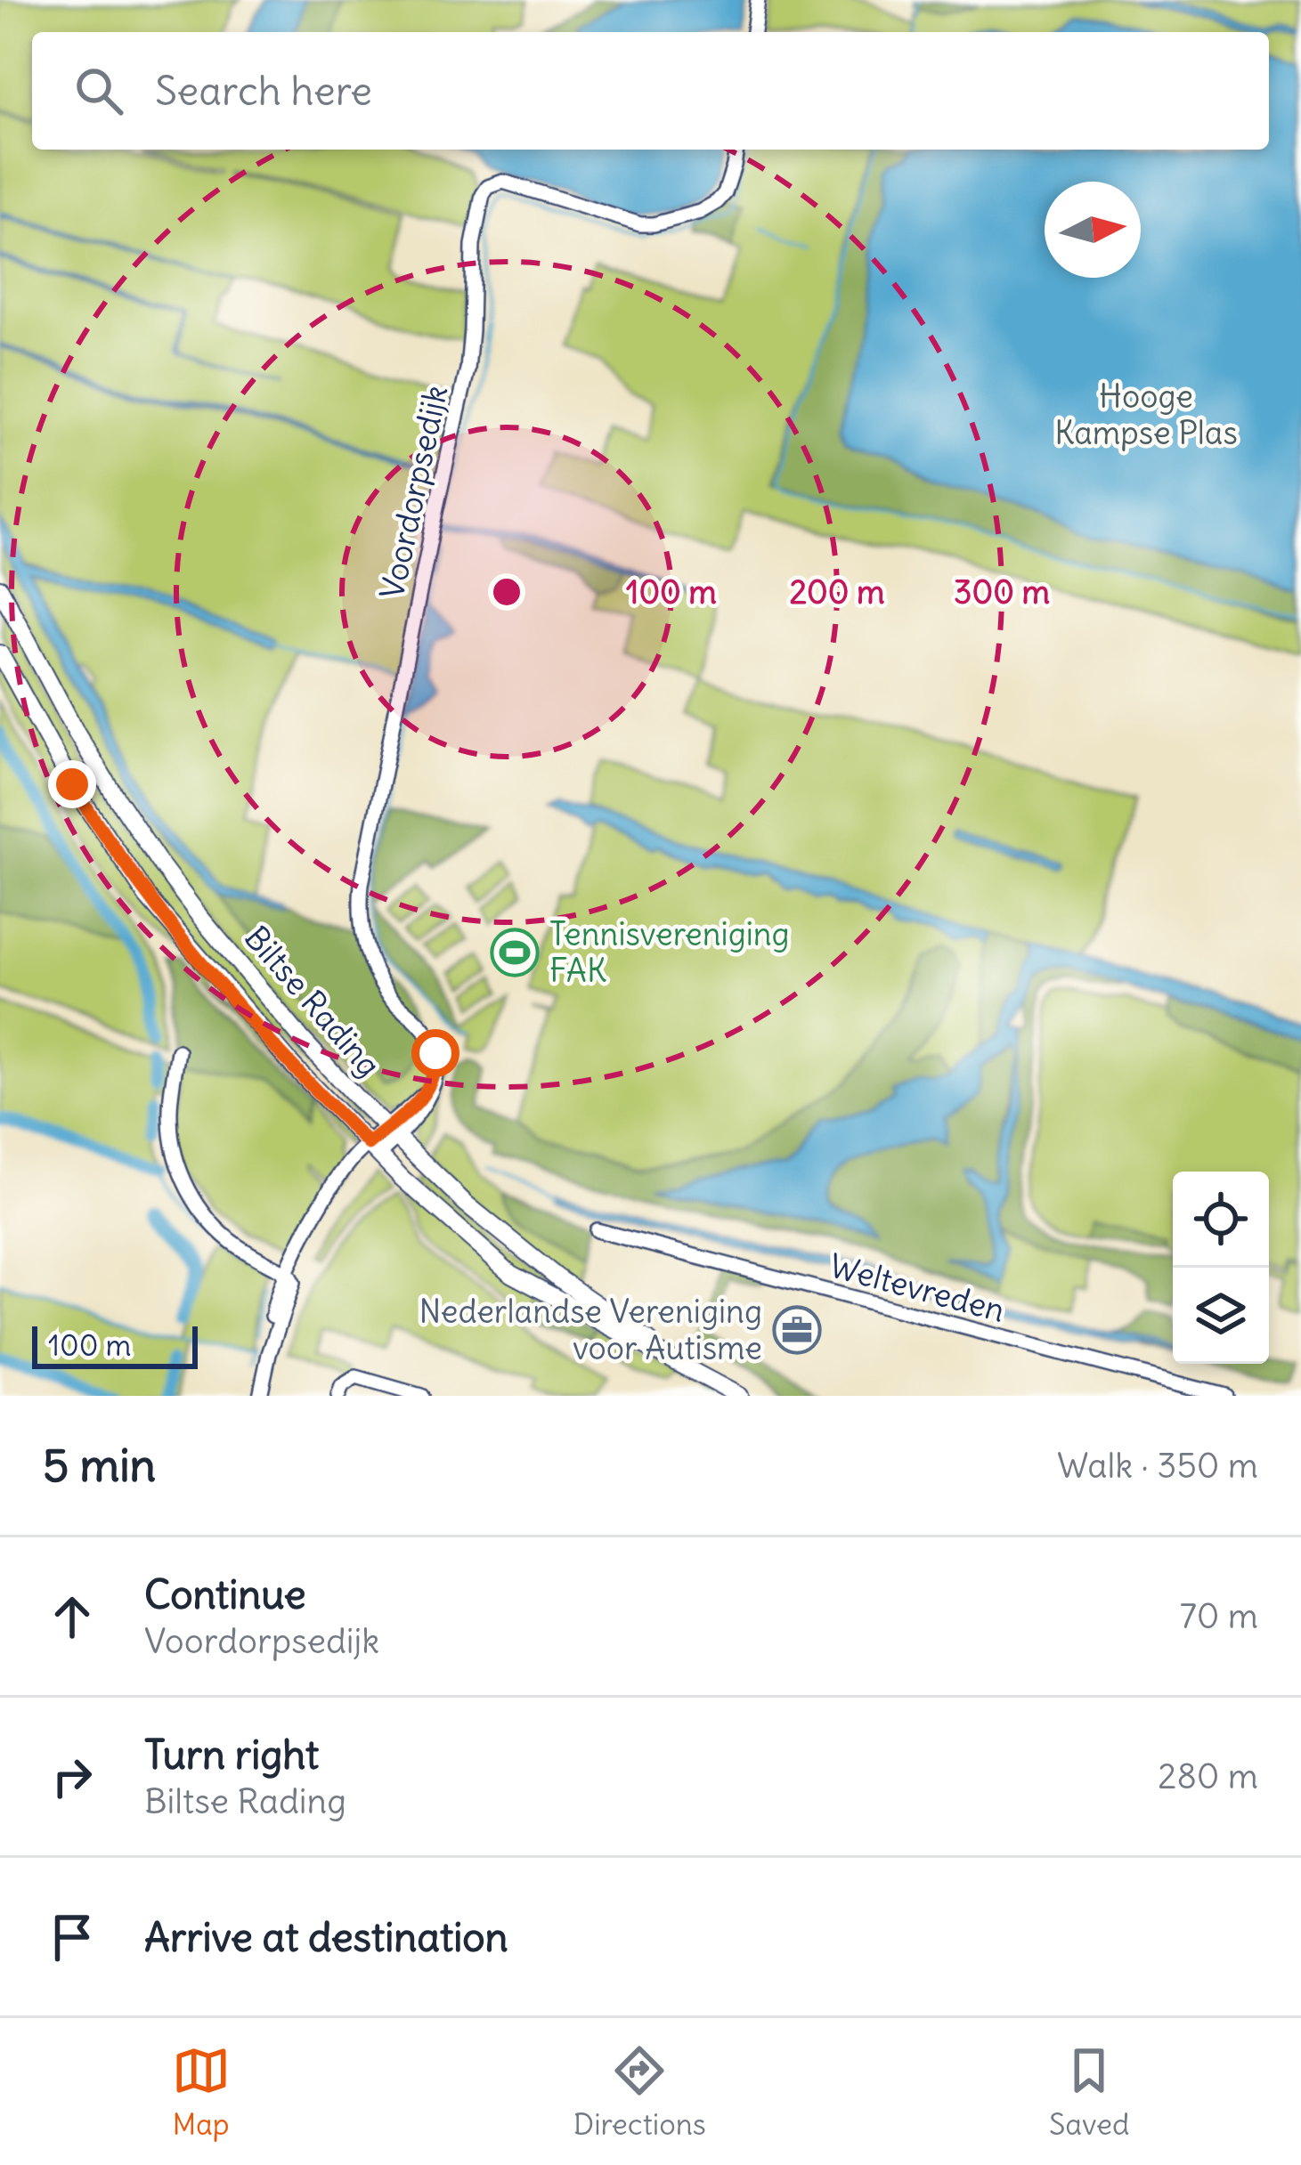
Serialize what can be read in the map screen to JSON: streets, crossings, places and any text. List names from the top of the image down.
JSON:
{
  "streets": {
    "main road": ["Biltse Rading"],
    "street": ["Voordorpsedijk", "Weltevreden"]
  },
  "crossings": [
    ["Voordorpsedijk", "Biltse Rading"]
  ],
  "parks": ["Hooge Kampse Plas"],
  "places": {
    "sports": ["Tennisvereniging FAK"],
    "office": ["Nederlandse Vereniging voor Autisme"]
  },
  "scale_bar": "100 m",
  "north": "right",
  "page": {
    "search": "Search here",
    "scale": "100 m",
    "heading": ["5 min", "Walk · 350 m"],
    "list": [
      ["Continue", "Voordorpsedijk", "70 m"],
      ["Turn right", "Biltse Rading", "280 m"],
      "Arrive at destination"
    ],
    "nav": ["Map", "Directions", "Saved"]
  },
  "rings": ["100 m", "200 m", "300 m"]
}
